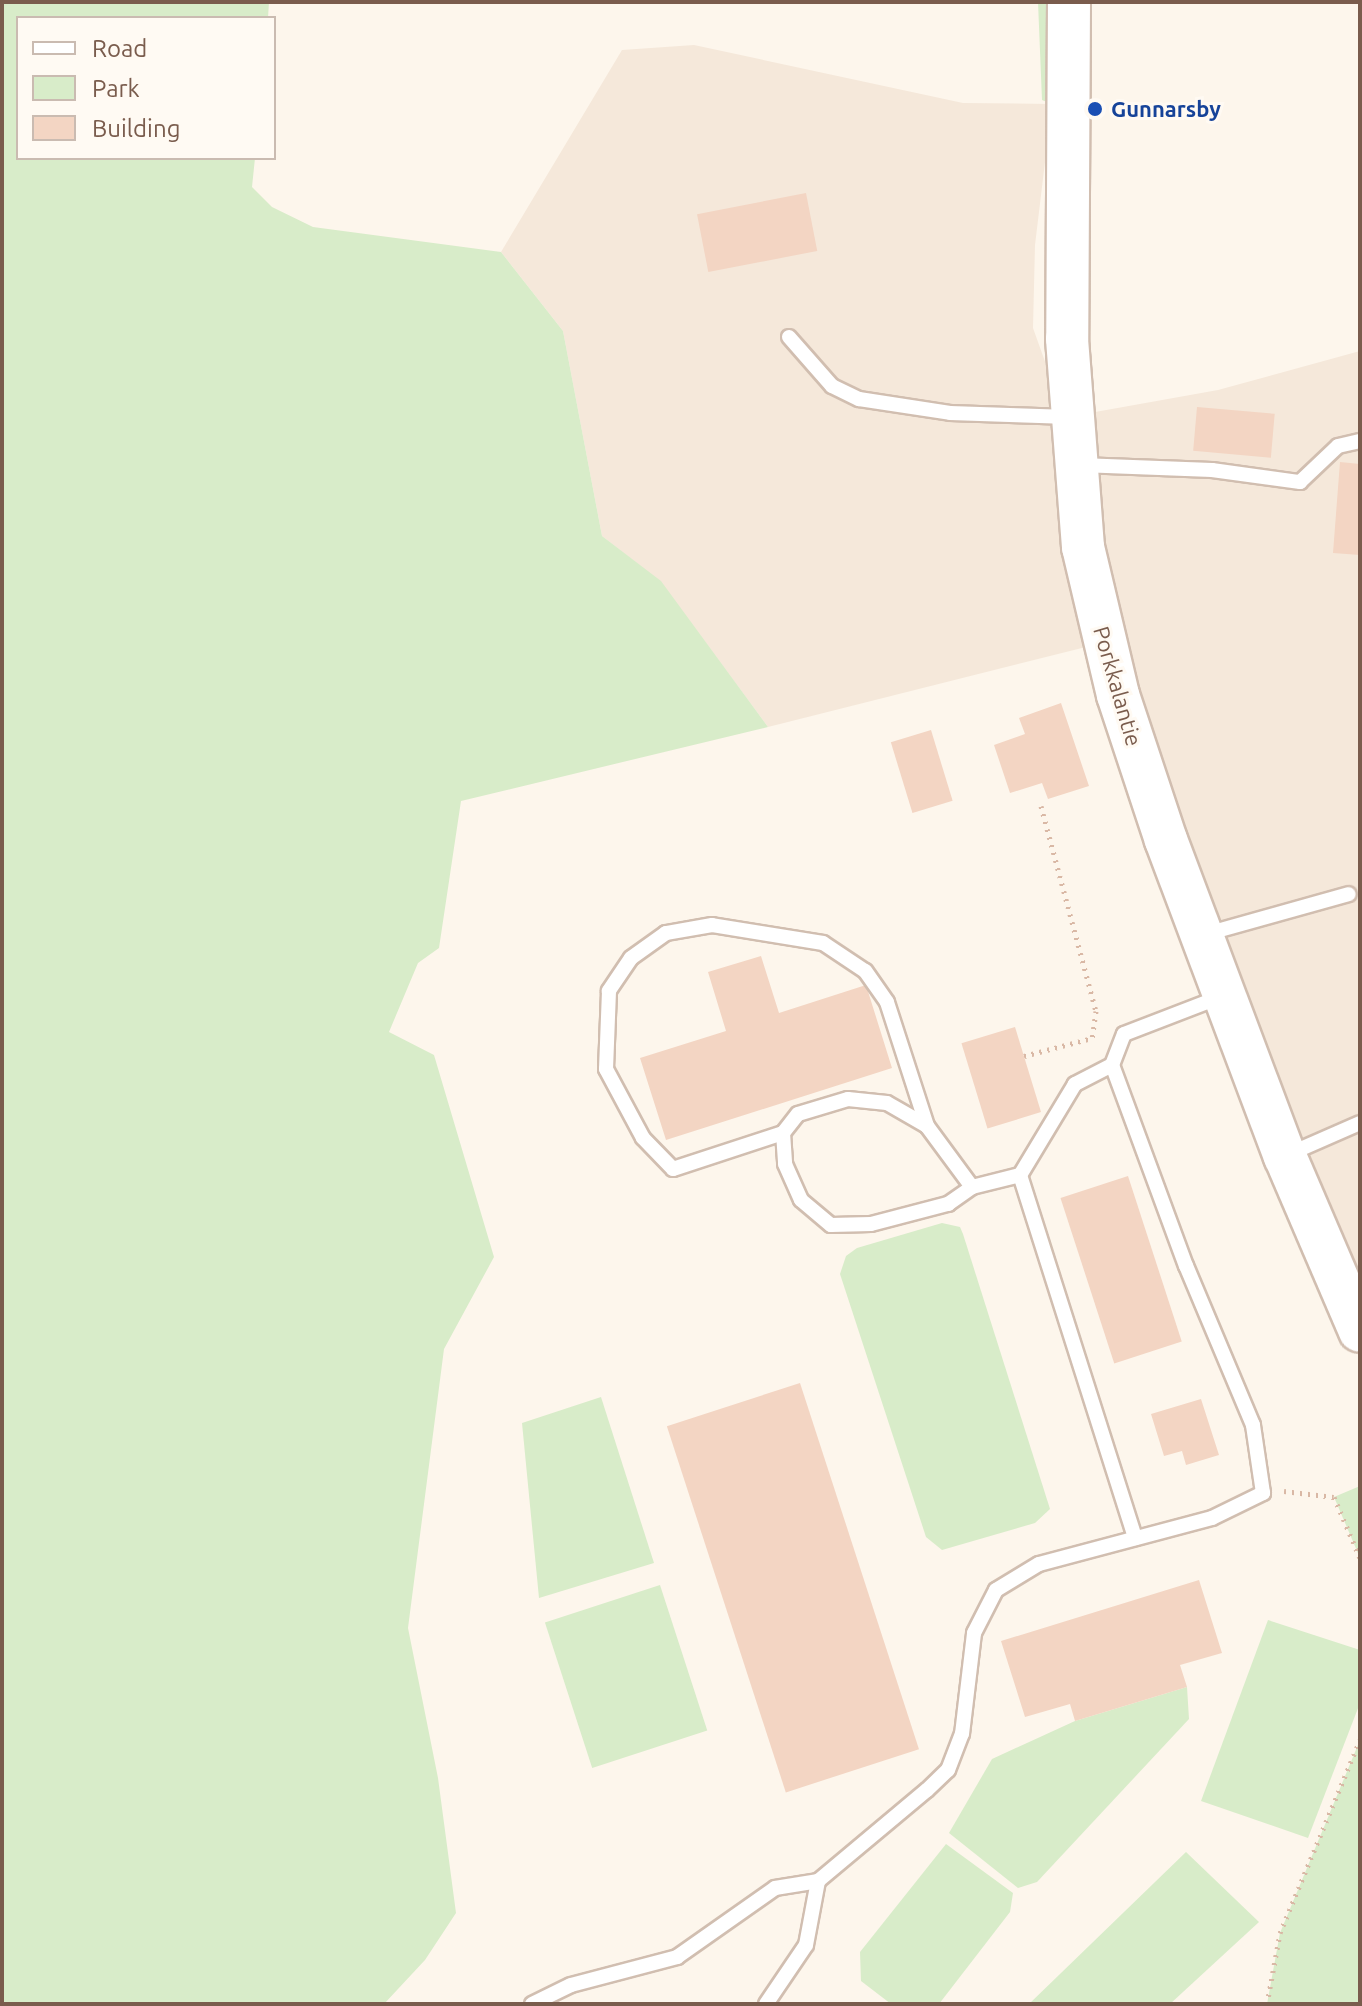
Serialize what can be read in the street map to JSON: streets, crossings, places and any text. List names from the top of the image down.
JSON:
{
  "streets": {
    "street": ["Porkkalantie"]
  },
  "places": ["Gunnarsby"],
  "legend": ["Road", "Park", "Building"]
}
